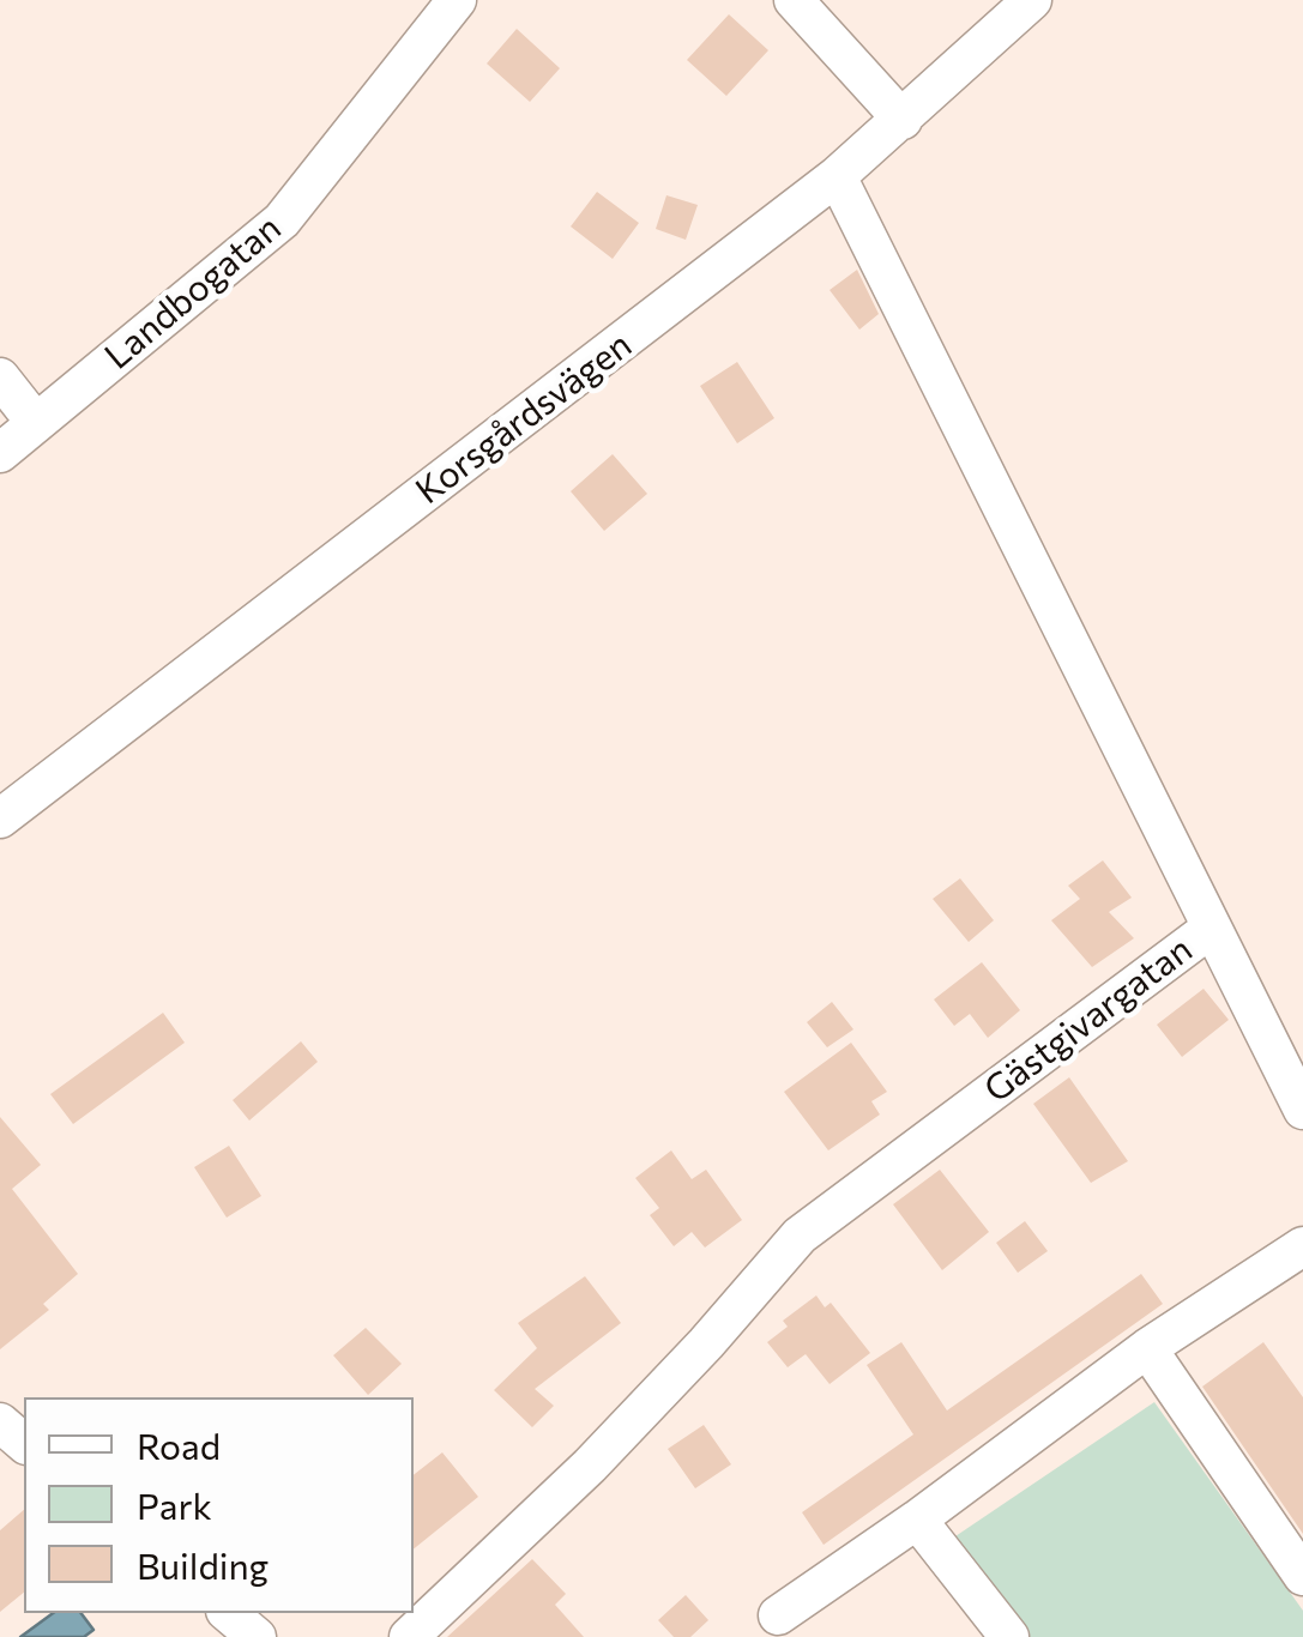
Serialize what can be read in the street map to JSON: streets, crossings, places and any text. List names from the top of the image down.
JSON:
{
  "streets": {
    "street": ["Landbogatan", "Korsgårdsvägen", "Gästgivargatan"]
  },
  "crossings": [
    ["Korsgårdsvägen", "Gästgivargatan"]
  ],
  "legend": ["Road", "Park", "Building"]
}
